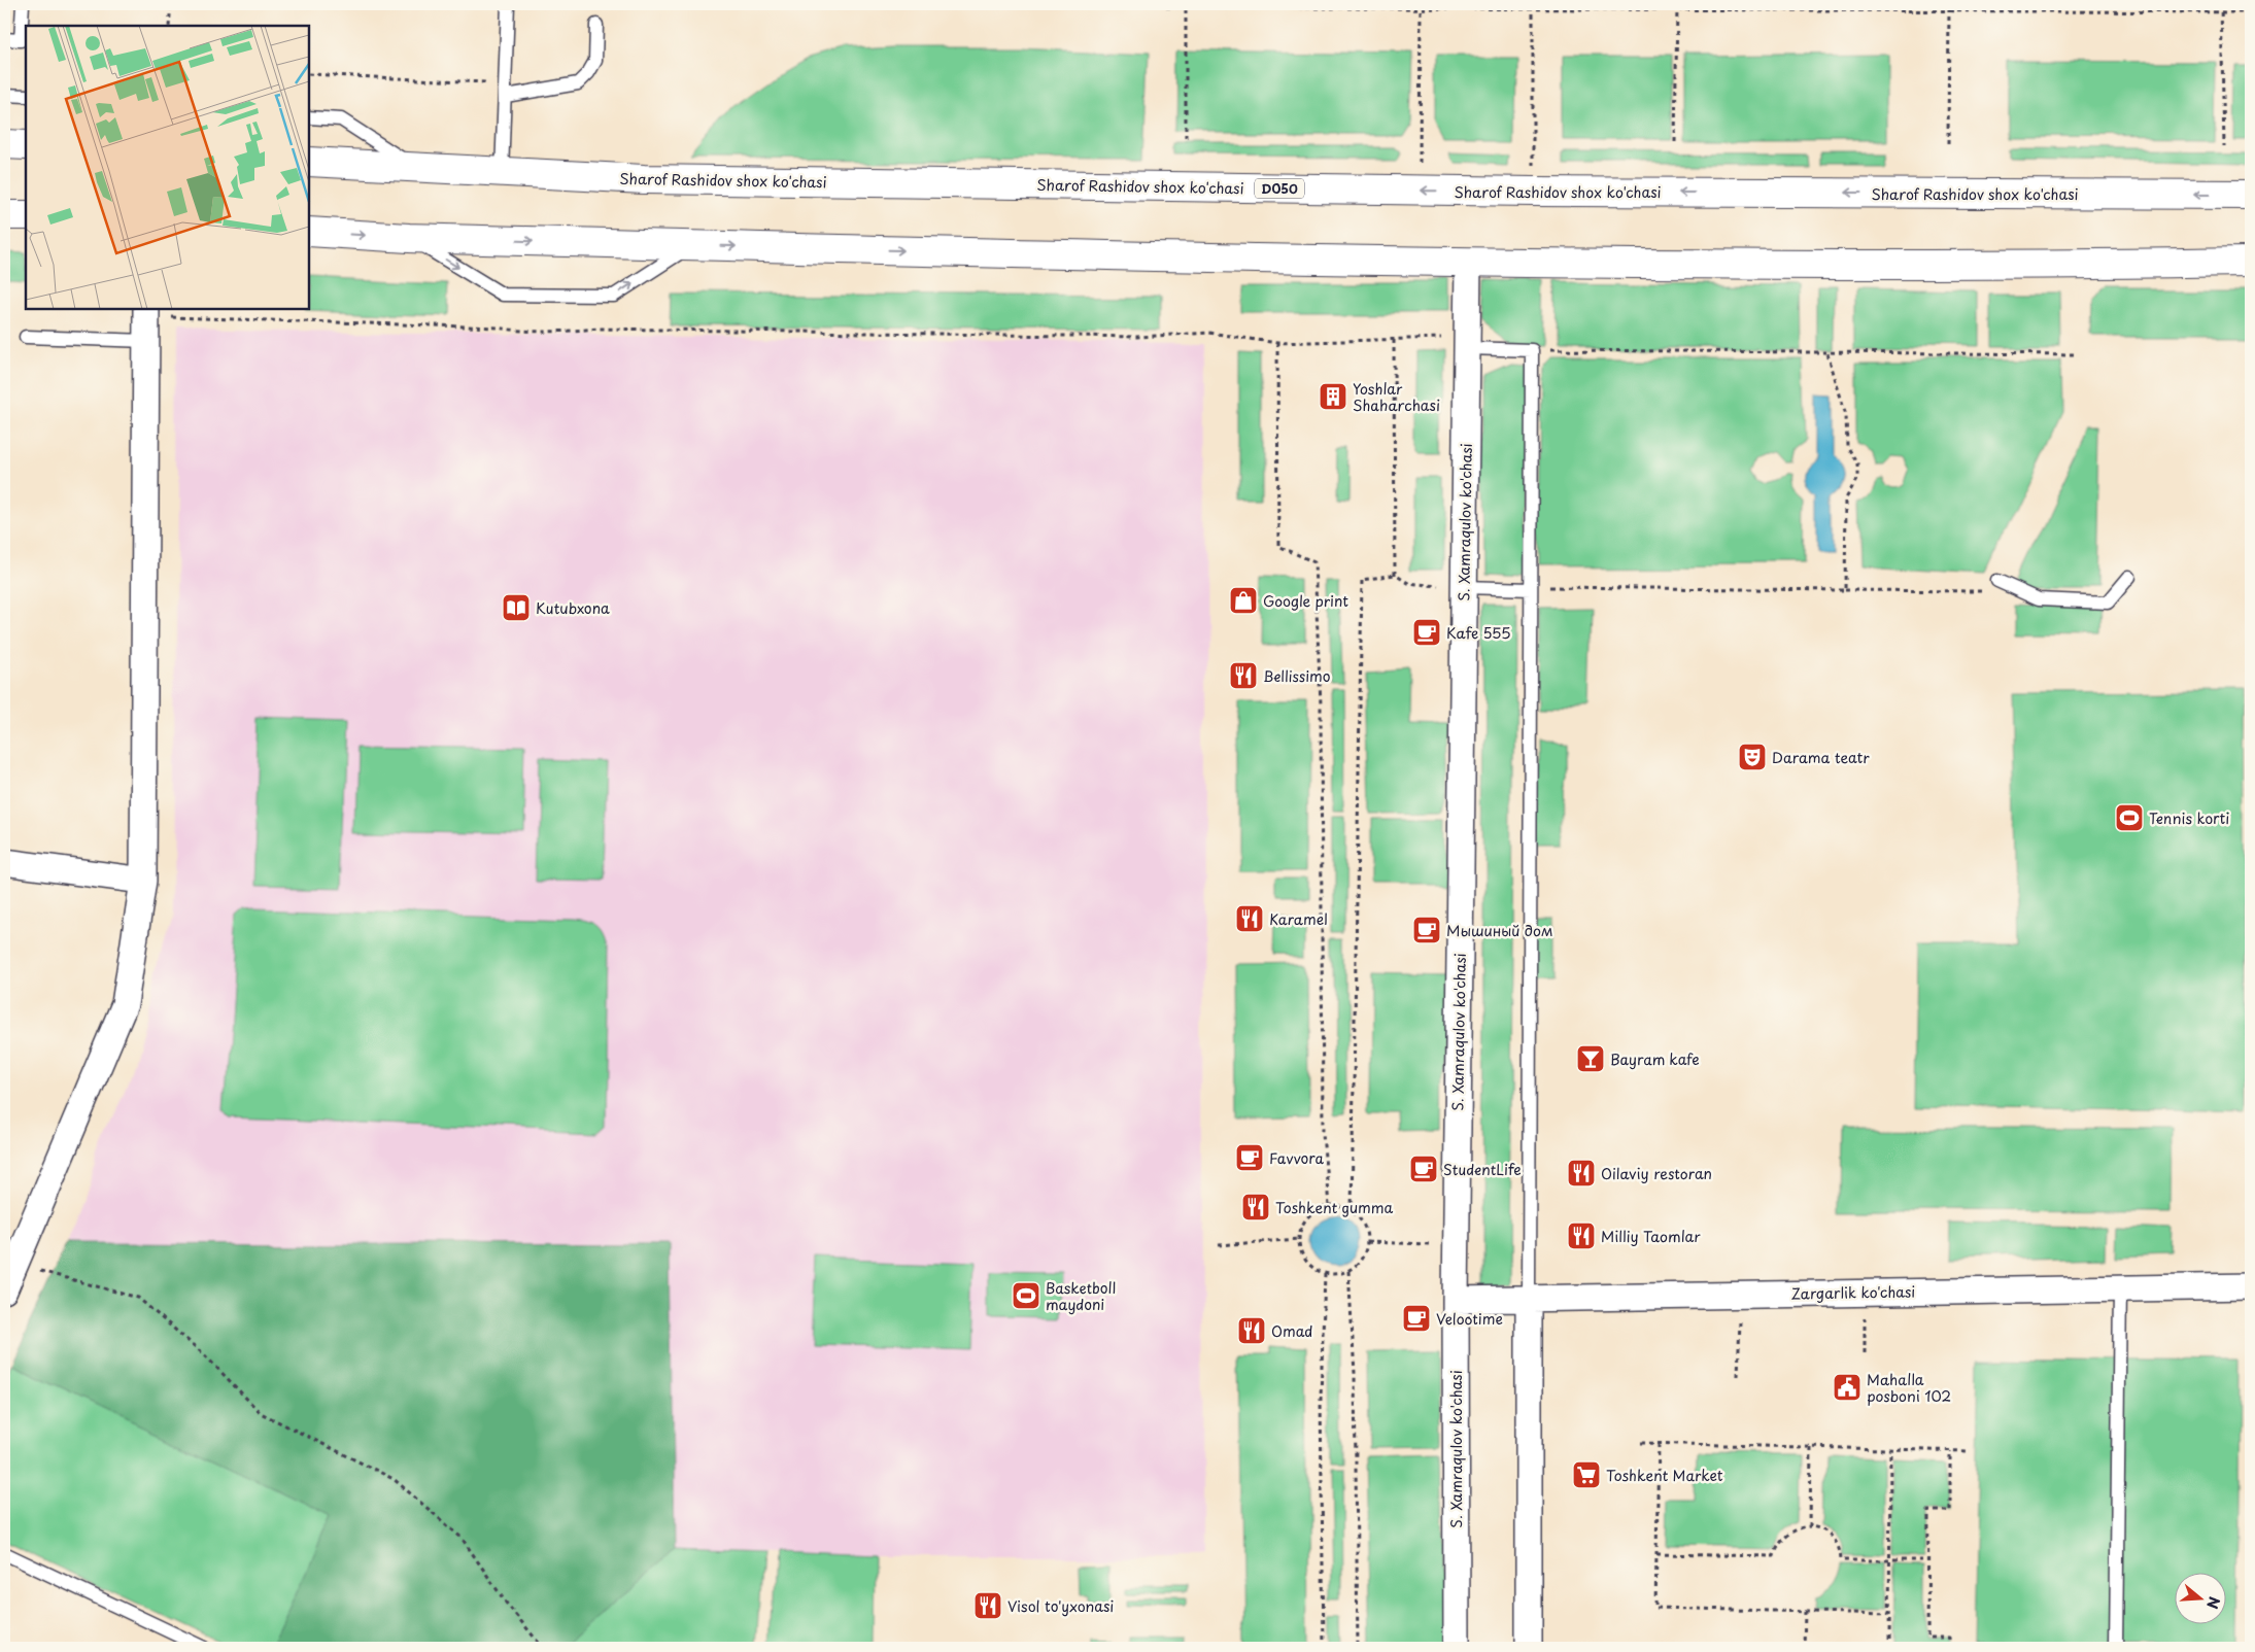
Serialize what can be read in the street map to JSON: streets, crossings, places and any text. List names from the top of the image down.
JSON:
{
  "streets": {
    "main road": ["Sharof Rashidov shox ko'chasi", "D050"],
    "street": ["S. Xamraqulov ko'chasi", "Zargarlik ko'chasi"]
  },
  "crossings": [
    ["S. Xamraqulov ko'chasi", "Zargarlik ko'chasi"]
  ],
  "places": {
    "building": ["Yoshlar Shaharchasi"],
    "shop": ["Google print"],
    "library": ["Kutubxona"],
    "cafe": [
      "Kafe 555",
      "Мышиный дом",
      "Favvora",
      "StudentLife",
      "Velootime"
    ],
    "restaurant": [
      "Bellissimo",
      "Karamel",
      "Oilaviy restoran",
      "Toshkent gumma",
      "Milliy Taomlar",
      "Omad",
      "Visol to'yxonasi"
    ],
    "theatre": ["Darama teatr"],
    "sports": ["Tennis korti", "Basketboll maydoni"],
    "bar": ["Bayram kafe"],
    "public building": ["Mahalla posboni 102"],
    "supermarket": ["Toshkent Market"]
  },
  "north": "right"
}
